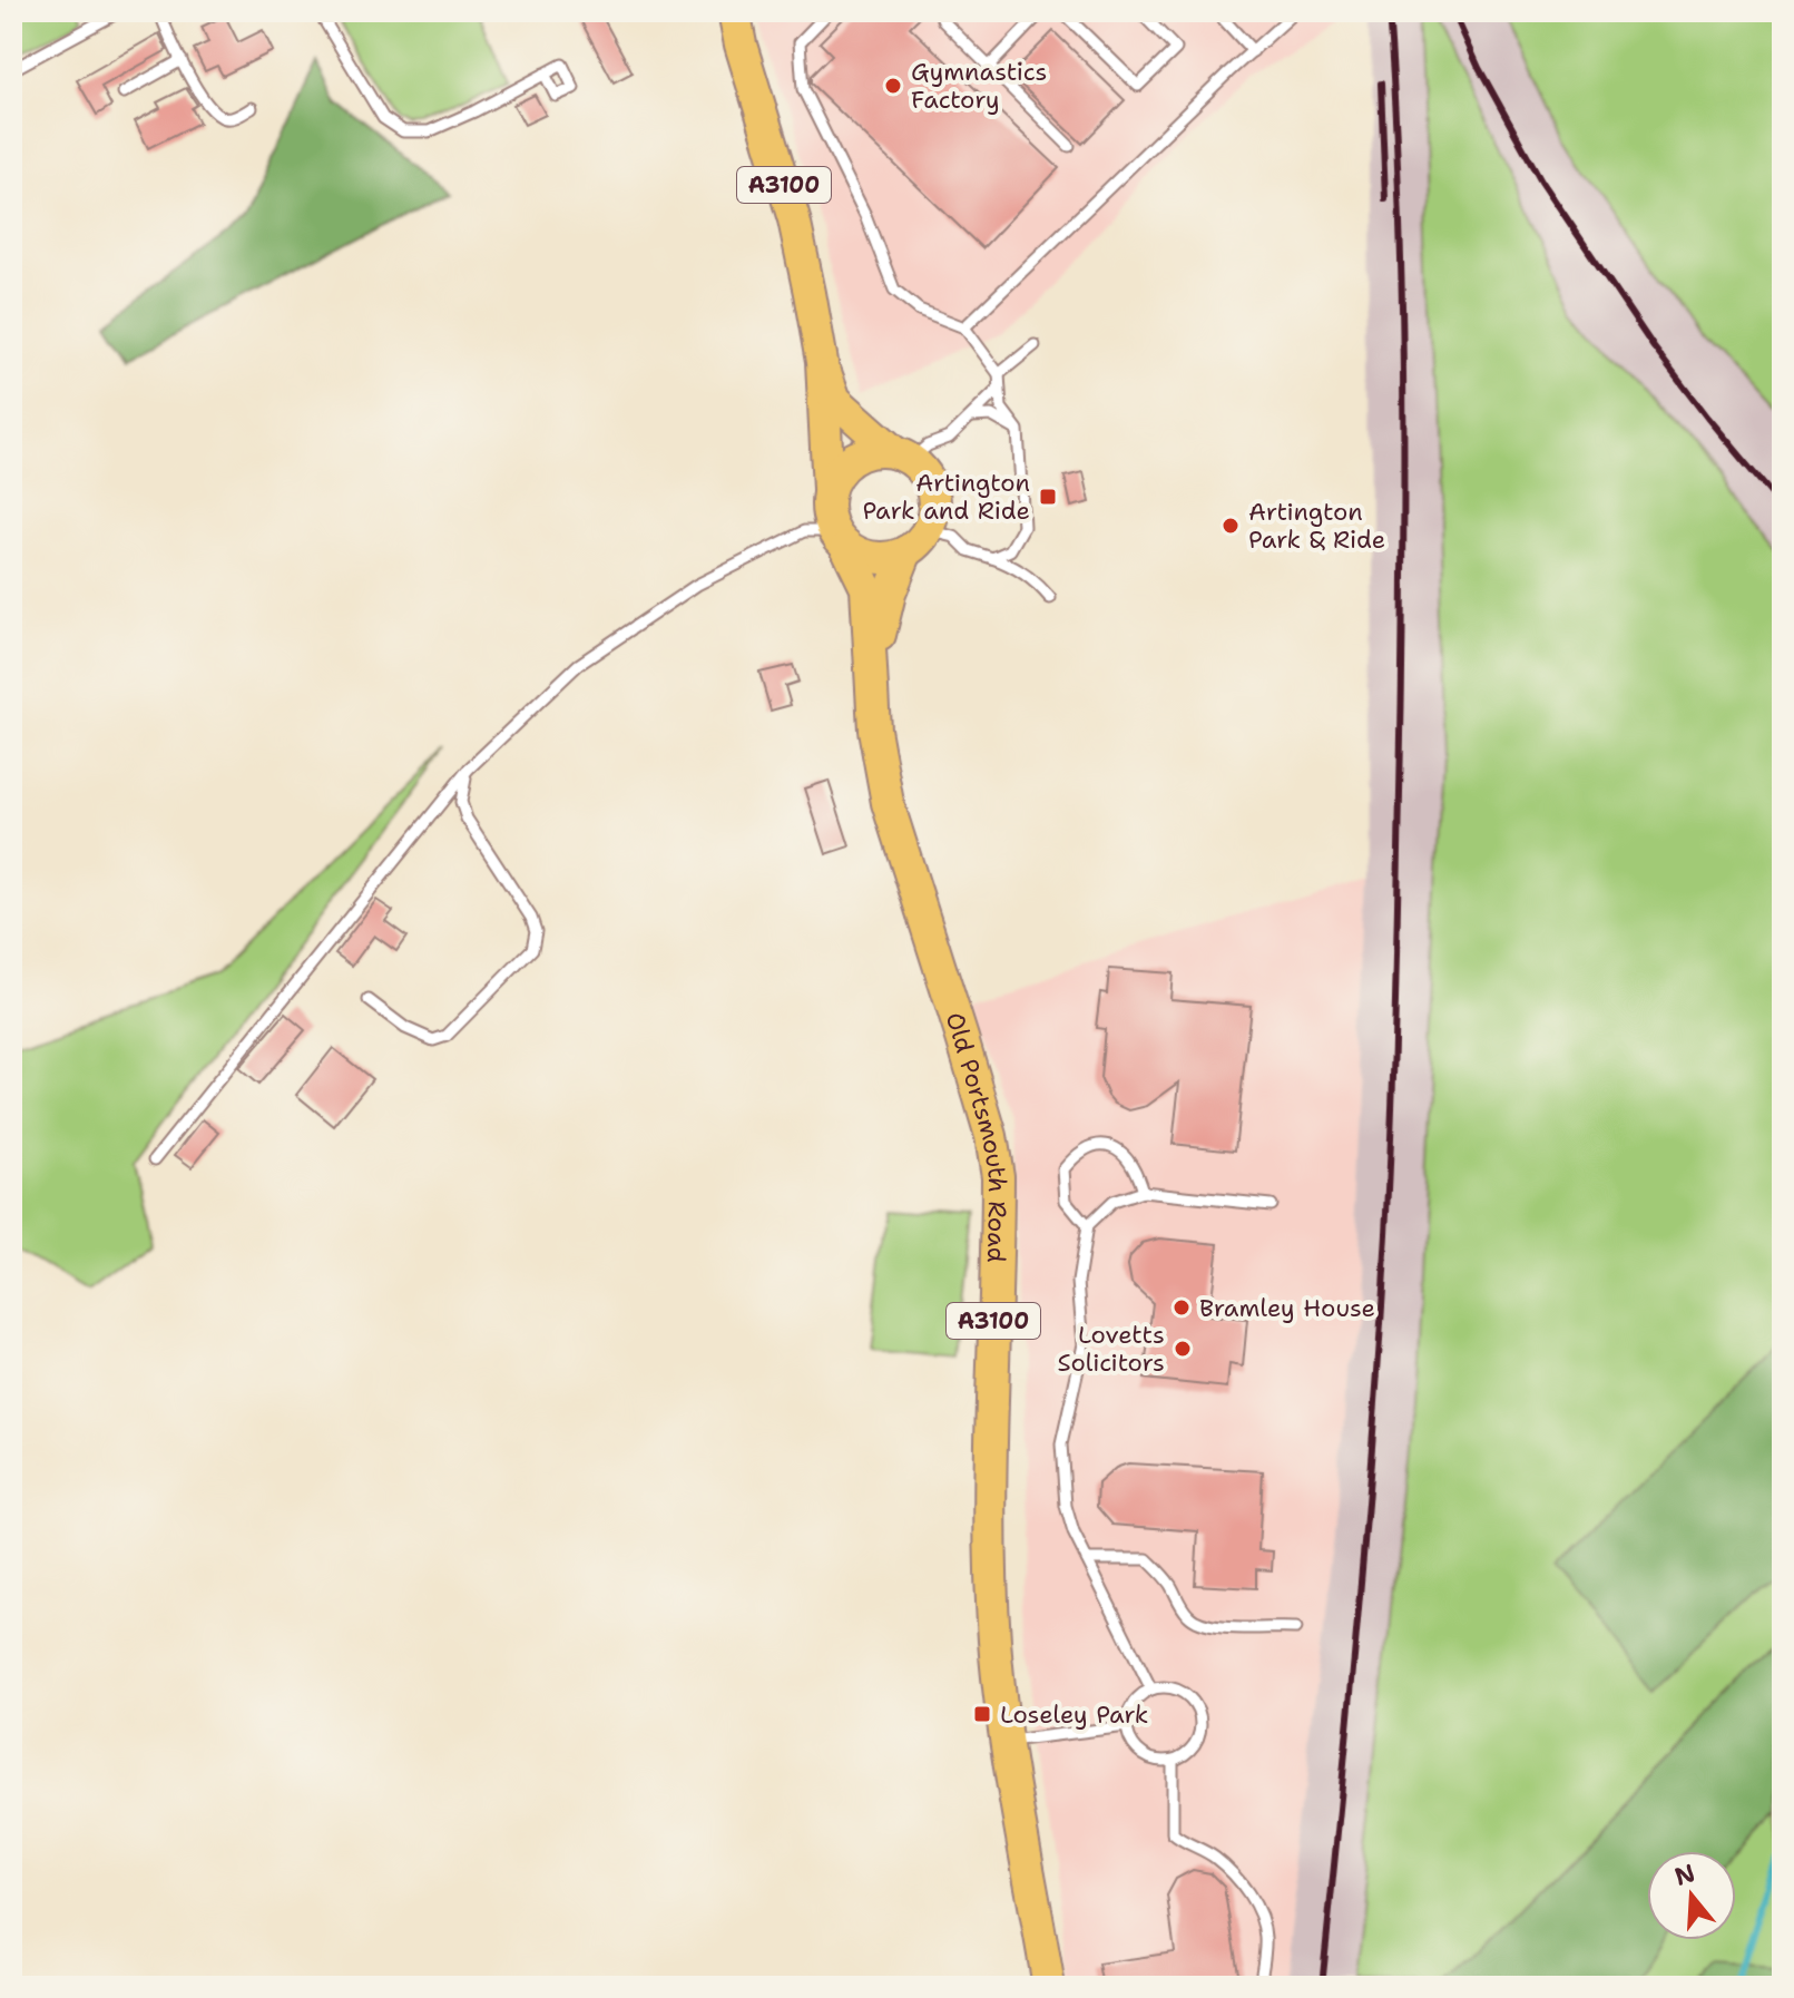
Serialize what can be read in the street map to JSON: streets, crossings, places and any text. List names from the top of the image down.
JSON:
{
  "streets": {
    "main road": ["A3100", "Old Portsmouth Road"]
  },
  "crossings": [
    ["A3100", "Old Portsmouth Road"]
  ],
  "places": {
    "other": [
      "Gymnastics Factory",
      "Artington Park & Ride",
      "Bramley House",
      "Lovetts Solicitors"
    ],
    "transit": ["Artington Park and Ride", "Loseley Park"]
  },
  "north": "top"
}
